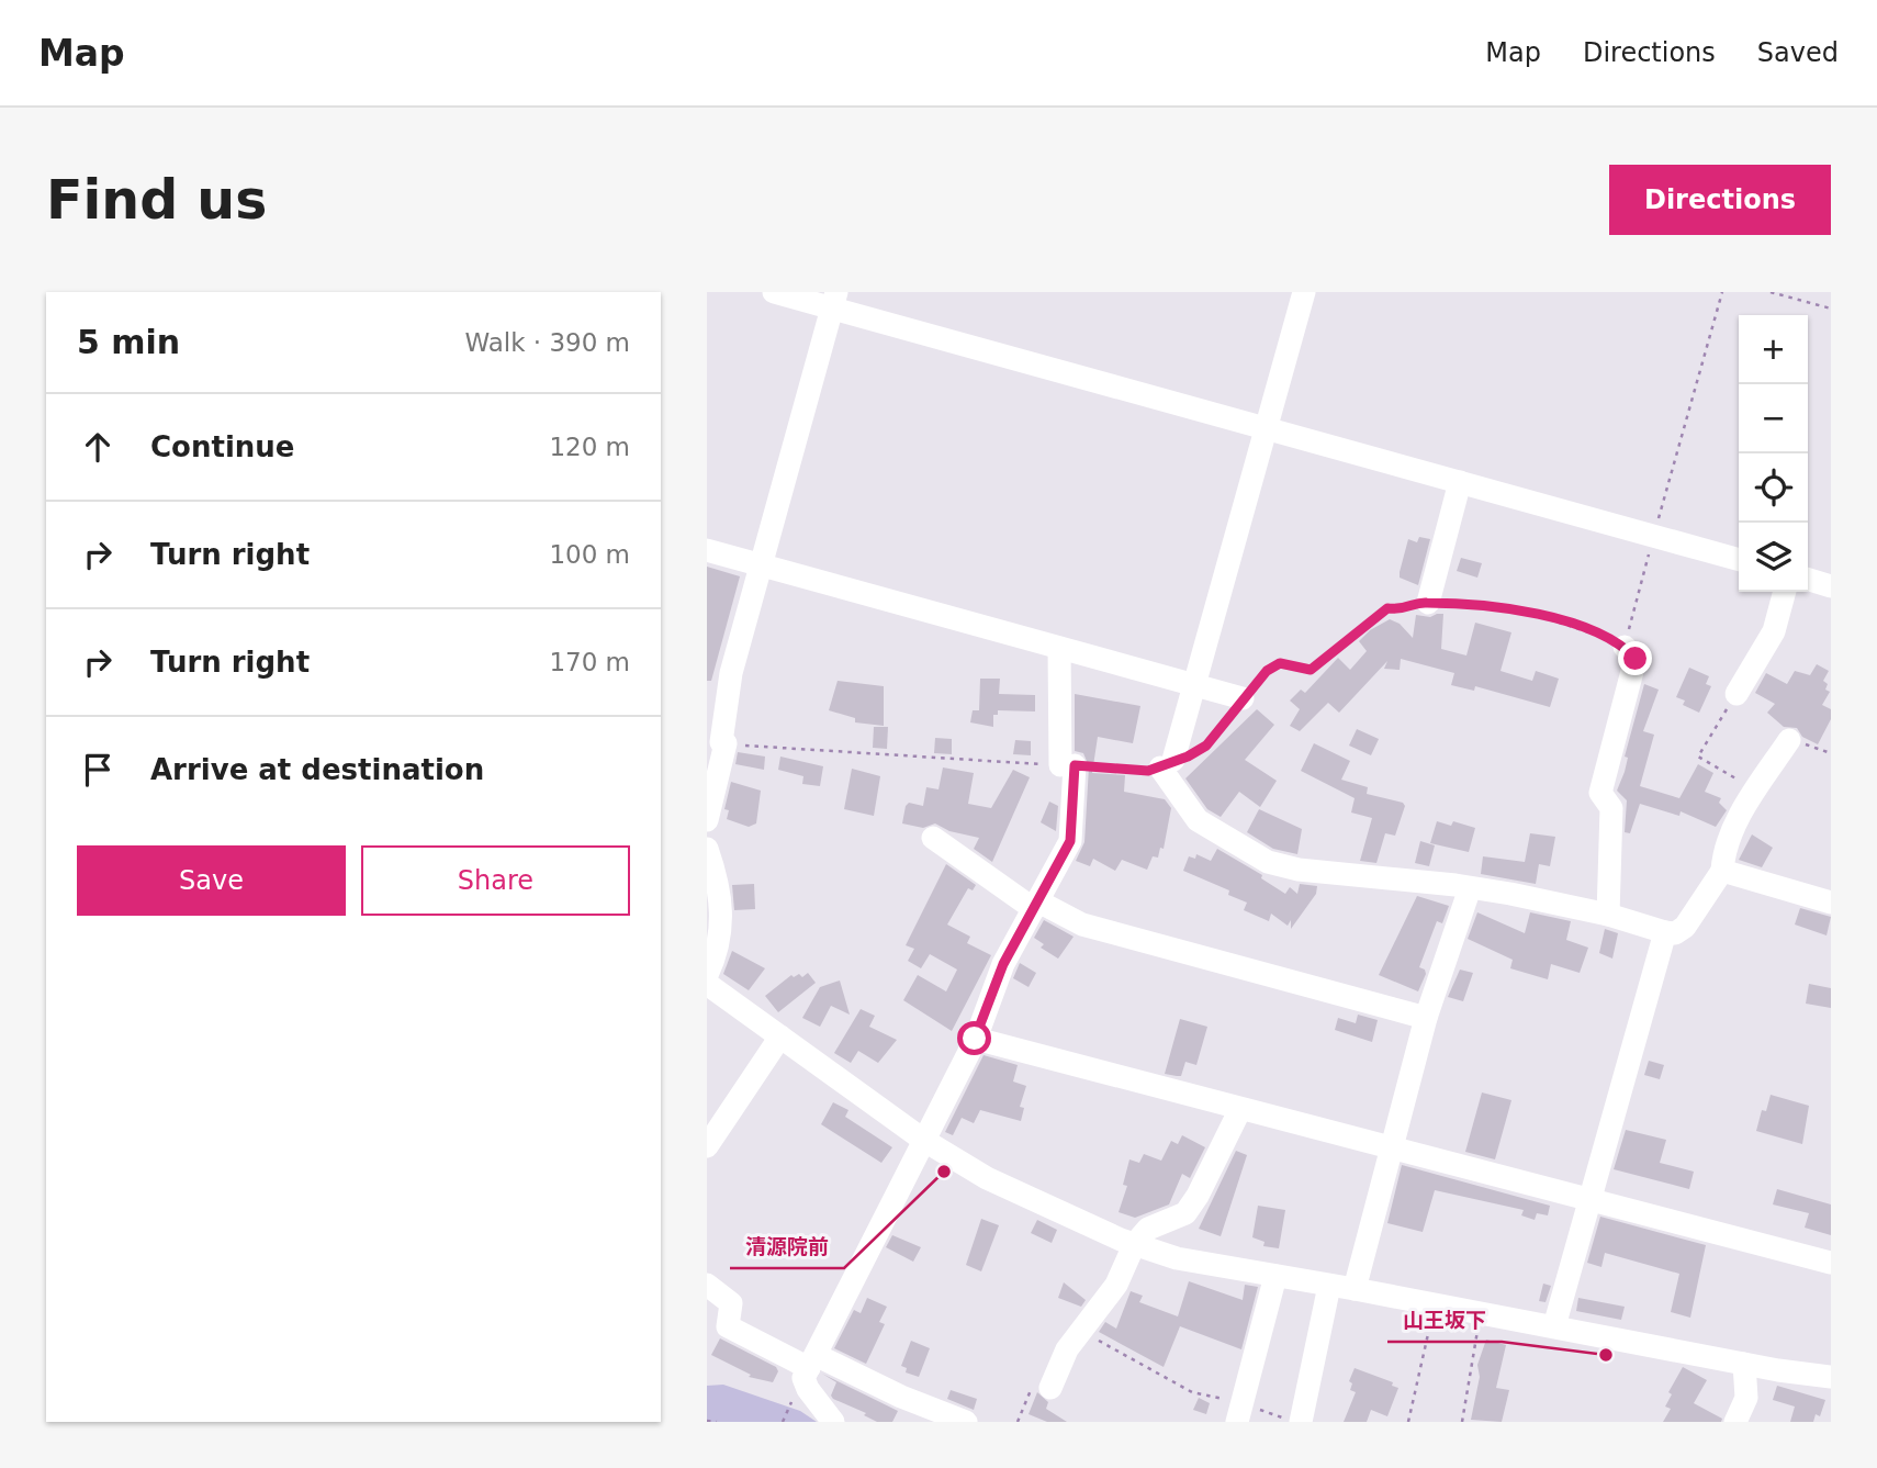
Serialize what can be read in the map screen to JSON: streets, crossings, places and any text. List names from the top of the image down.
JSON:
{
  "places": ["清源院前", "山王坂下"],
  "page": {
    "header": "Map",
    "nav": ["Map", "Directions", "Saved"],
    "buttons": [
      "Directions",
      ["Save", "Share"]
    ],
    "title": "Find us",
    "heading": ["5 min", "Walk · 390 m"],
    "map_buttons": ["+", "−"],
    "list": [
      ["Continue", "120 m"],
      ["Turn right", "100 m"],
      ["Turn right", "170 m"],
      "Arrive at destination"
    ]
  }
}
